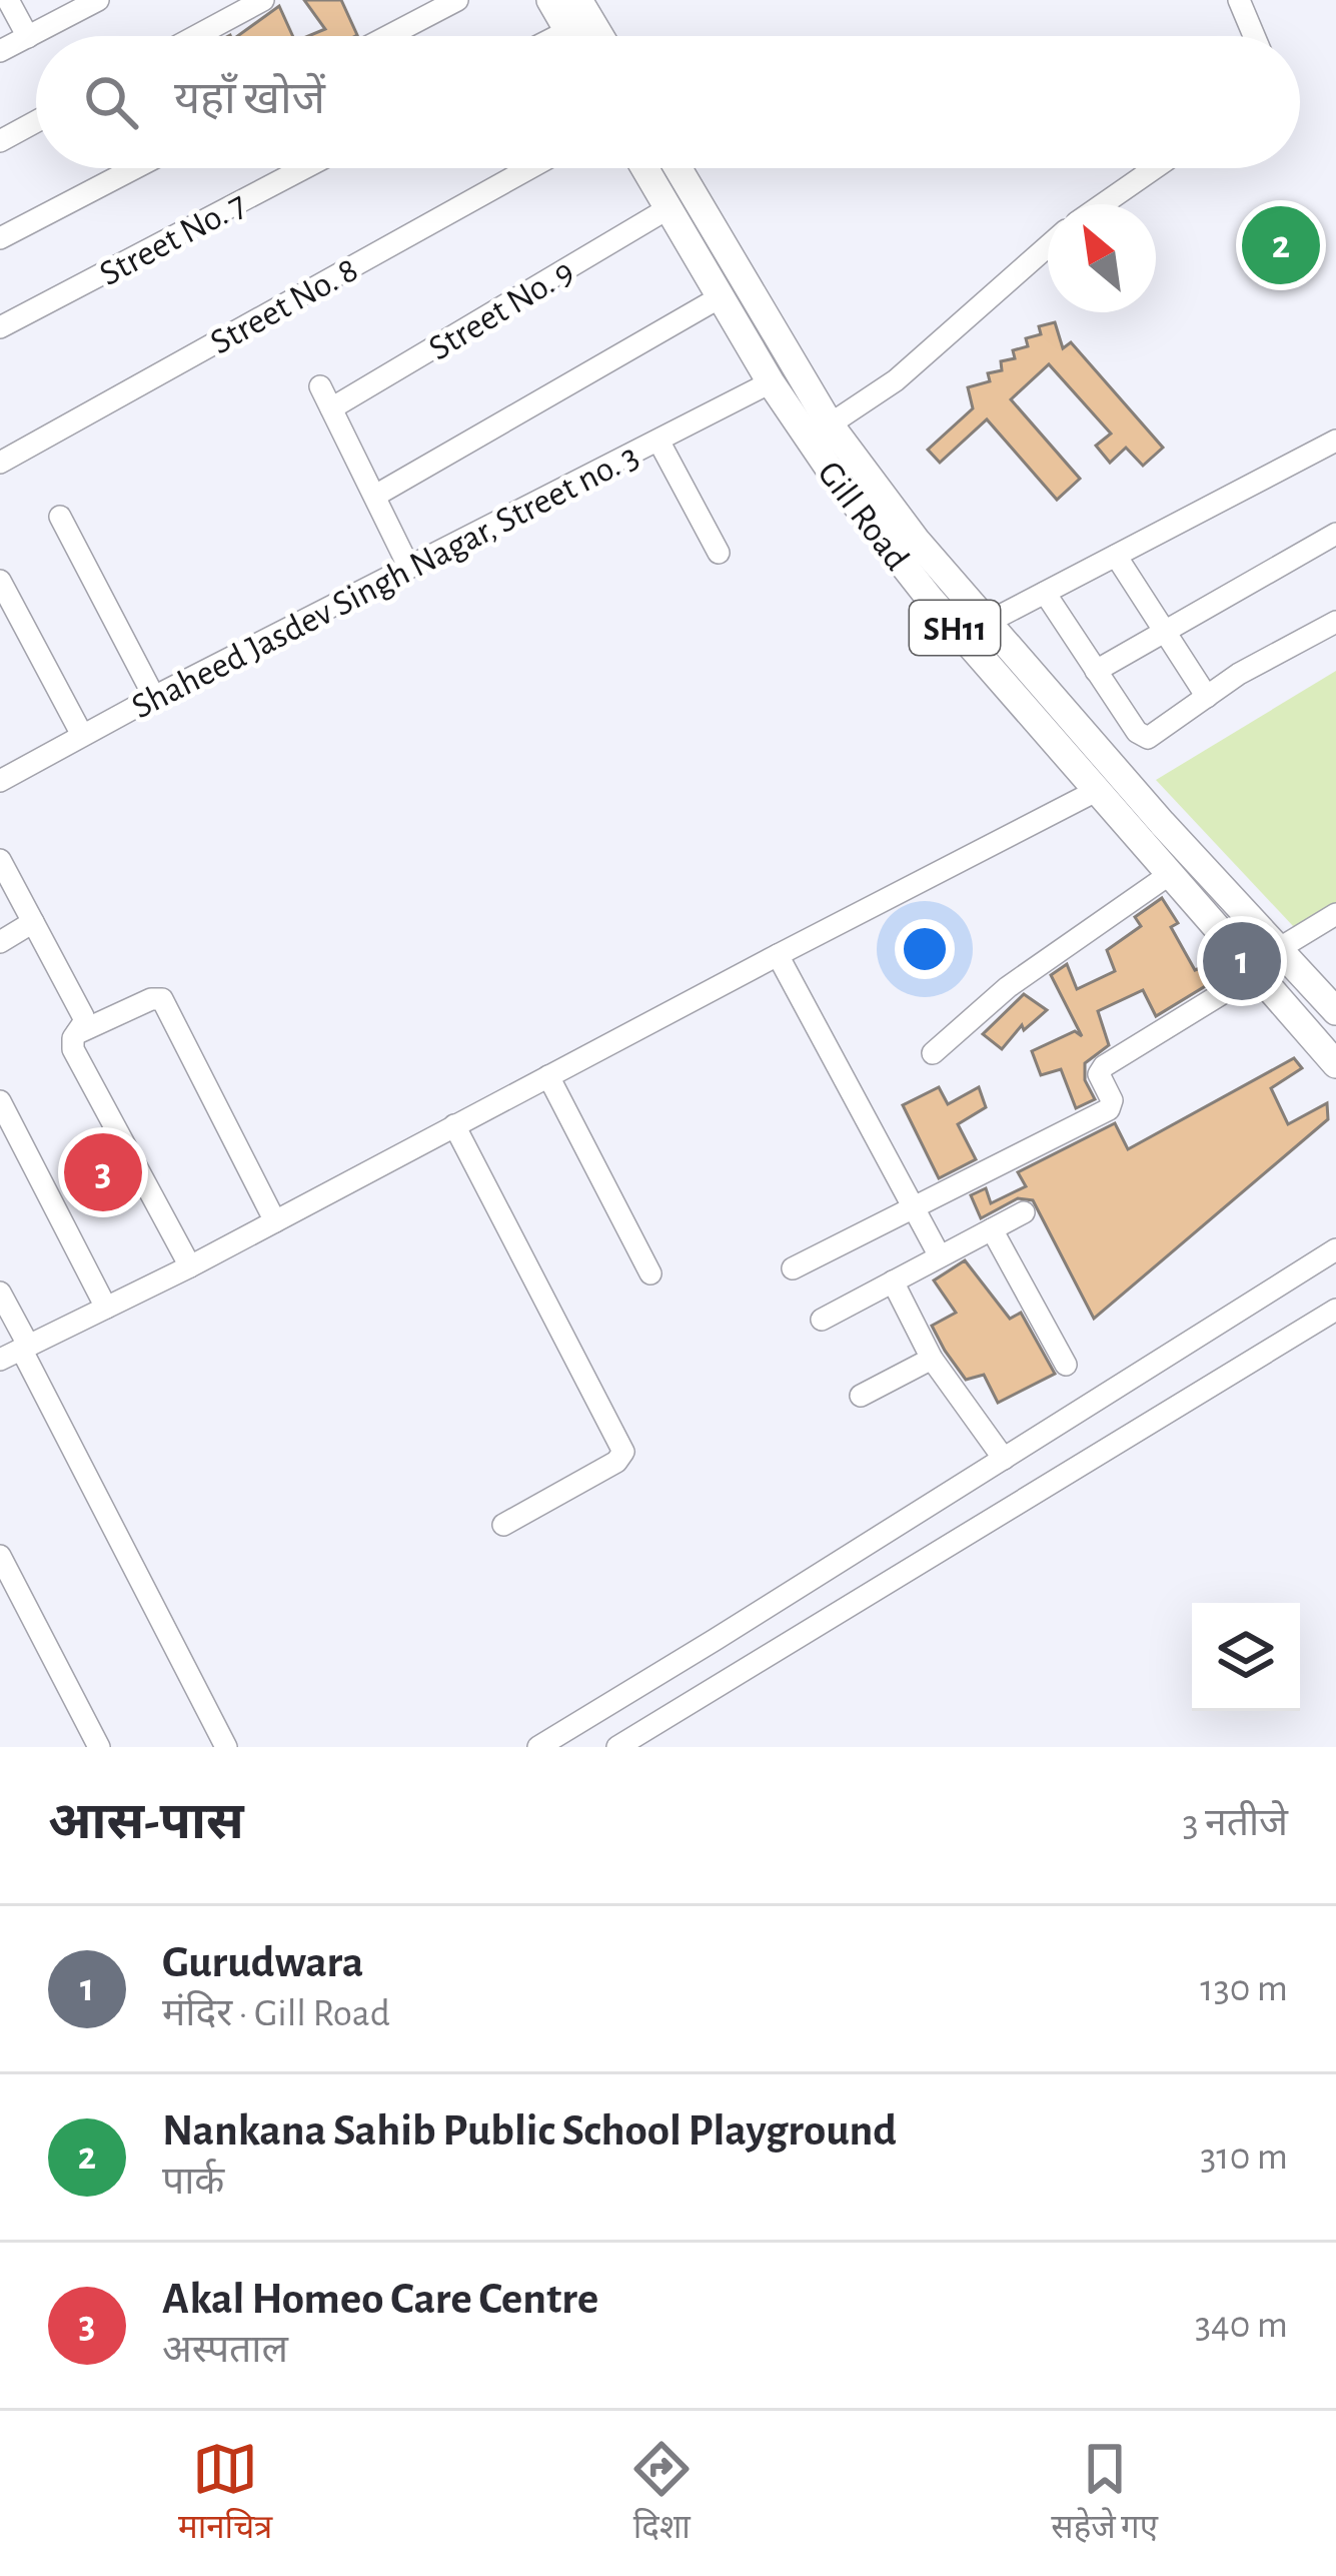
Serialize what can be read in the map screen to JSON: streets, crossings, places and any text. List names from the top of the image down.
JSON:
{
  "streets": {
    "main road": ["Gill Road", "SH11"],
    "street": [
      "Street No. 7",
      "Street No. 8",
      "Street No. 9",
      "Shaheed Jasdev Singh Nagar, Street no. 3"
    ]
  },
  "crossings": [
    ["Street No. 9", "Gill Road"],
    ["Gill Road", "Shaheed Jasdev Singh Nagar, Street no. 3"]
  ],
  "north": "top left",
  "page": {
    "search": "यहाँ खोजें",
    "pins": ["2", "1", "3"],
    "heading": ["आस-पास", "3 नतीजे"],
    "list": [
      {
        "mark": "1",
        "name": "Gurudwara",
        "note": "मंदिर · Gill Road",
        "value": "130 m"
      },
      {
        "mark": "2",
        "name": "Nankana Sahib Public School Playground",
        "note": "पार्क",
        "value": "310 m"
      },
      {
        "mark": "3",
        "name": "Akal Homeo Care Centre",
        "note": "अस्पताल",
        "value": "340 m"
      }
    ],
    "nav": ["मानचित्र", "दिशा", "सहेजे गए"]
  }
}
